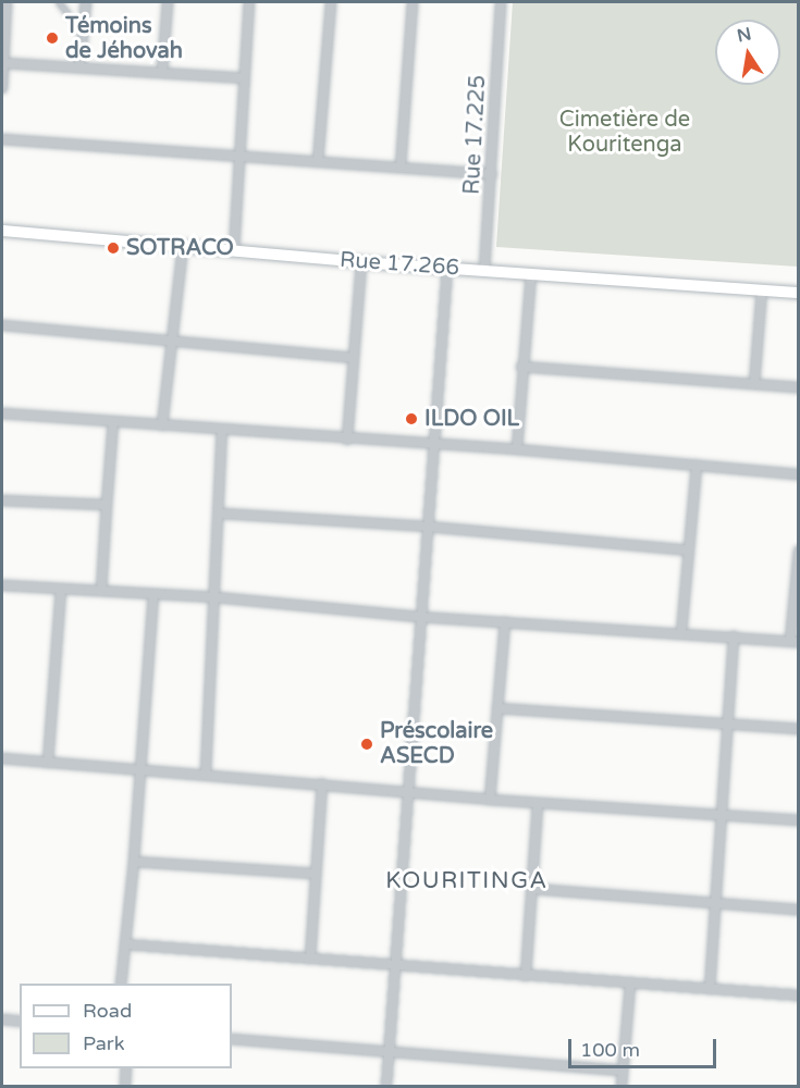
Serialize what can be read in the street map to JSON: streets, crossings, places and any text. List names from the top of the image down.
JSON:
{
  "streets": {
    "main road": ["Rue 17.266"],
    "street": ["Rue 17.225"]
  },
  "crossings": [
    ["Rue 17.225", "Rue 17.266"]
  ],
  "districts": ["KOURITINGA"],
  "parks": ["Cimetière de Kouritenga"],
  "places": [
    "Témoins de Jéhovah",
    "SOTRACO",
    "ILDO OIL",
    "Préscolaire ASECD"
  ],
  "legend": ["Road", "Park"],
  "scale_bar": "100 m",
  "north": "top"
}
